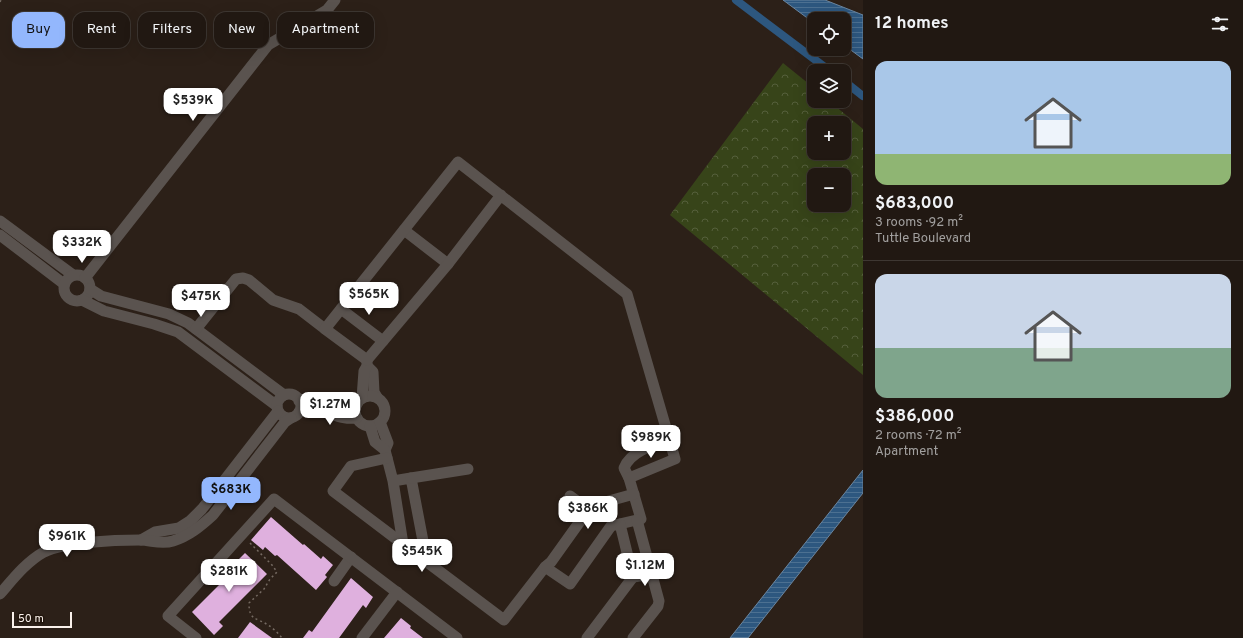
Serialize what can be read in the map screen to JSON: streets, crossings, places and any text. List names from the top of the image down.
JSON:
{
  "scale_bar": "50 m",
  "page": {
    "heading": "12 homes",
    "map_buttons": ["+", "−"],
    "chip": [
      "Buy",
      "Rent",
      "Filters",
      "New",
      "Apartment"
    ],
    "list": [
      {
        "name": "$683,000",
        "note": "3 rooms · 92 m² · Tuttle Boulevard"
      },
      {
        "name": "$386,000",
        "note": "2 rooms · 72 m² · Apartment"
      }
    ],
    "price": [
      "$539K",
      "$332K",
      "$565K",
      "$475K",
      "$1.27M",
      "$989K",
      "$683K",
      "$386K",
      "$961K",
      "$545K",
      "$1.12M",
      "$281K"
    ],
    "scale": "50 m"
  }
}
